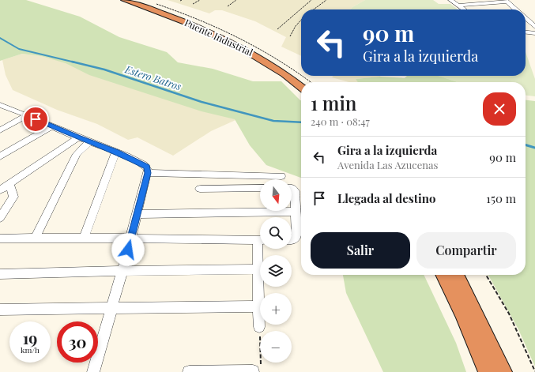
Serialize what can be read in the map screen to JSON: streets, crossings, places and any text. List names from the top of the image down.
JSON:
{
  "streets": {
    "highway": ["Puente Industrial"]
  },
  "water": ["Estero Batros"],
  "north": "bottom",
  "page": {
    "turn": ["90 m", "Gira a la izquierda"],
    "heading": ["1 min", "240 m · 08:47"],
    "list": [
      {
        "name": "Gira a la izquierda",
        "note": "Avenida Las Azucenas",
        "value": "90 m"
      },
      {
        "name": "Llegada al destino",
        "value": "150 m"
      }
    ],
    "map_buttons": ["+", "−"],
    "buttons": ["Salir", "Compartir"],
    "speed": "19 km/h",
    "limit": "30"
  }
}
